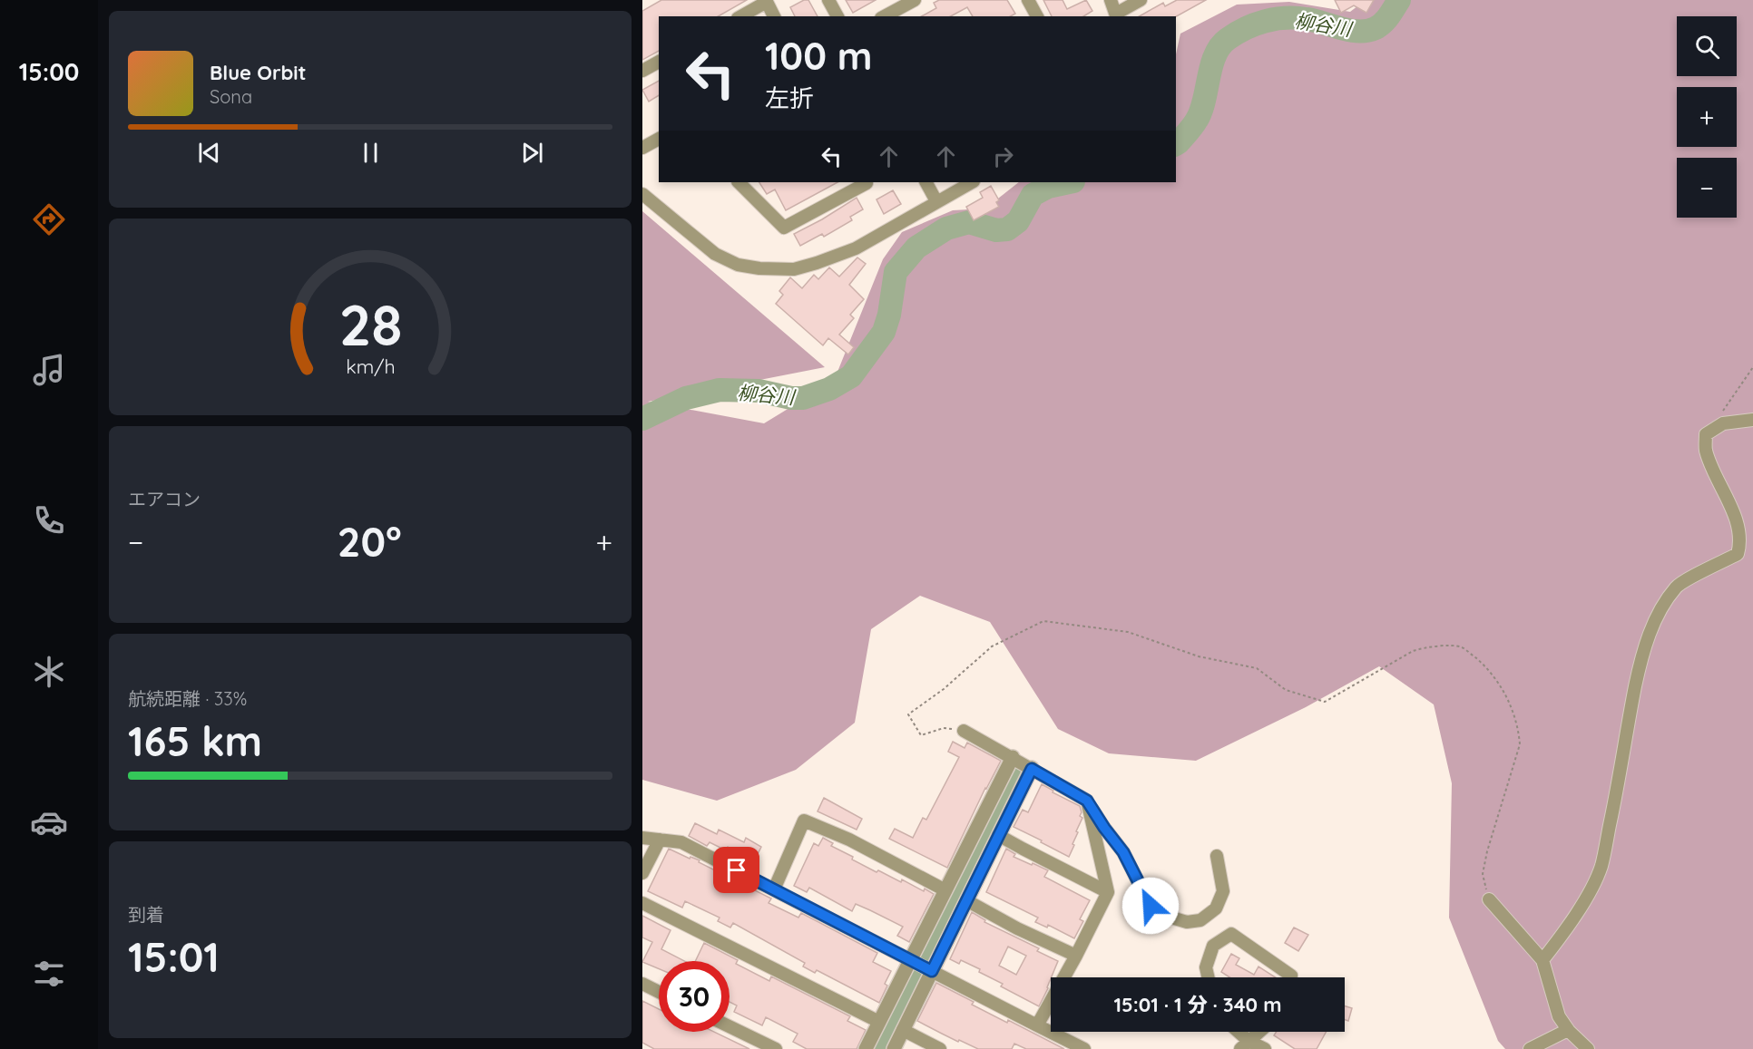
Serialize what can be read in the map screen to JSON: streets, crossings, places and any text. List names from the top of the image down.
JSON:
{
  "water": ["柳谷川"],
  "page": {
    "tabs": "15:00",
    "map_buttons": ["+", "−"],
    "turn": ["100 m", "左折"],
    "song": ["Blue Orbit", "Sona"],
    "tile": [
      "エアコン",
      ["航続距離 · 33%", "165 km"],
      ["到着", "15:01"]
    ],
    "heat": ["−", "20°", "+"],
    "limit": "30",
    "trip": "15:01 · 1 分 · 340 m",
    "gauge": ["28", "km/h"]
  }
}
